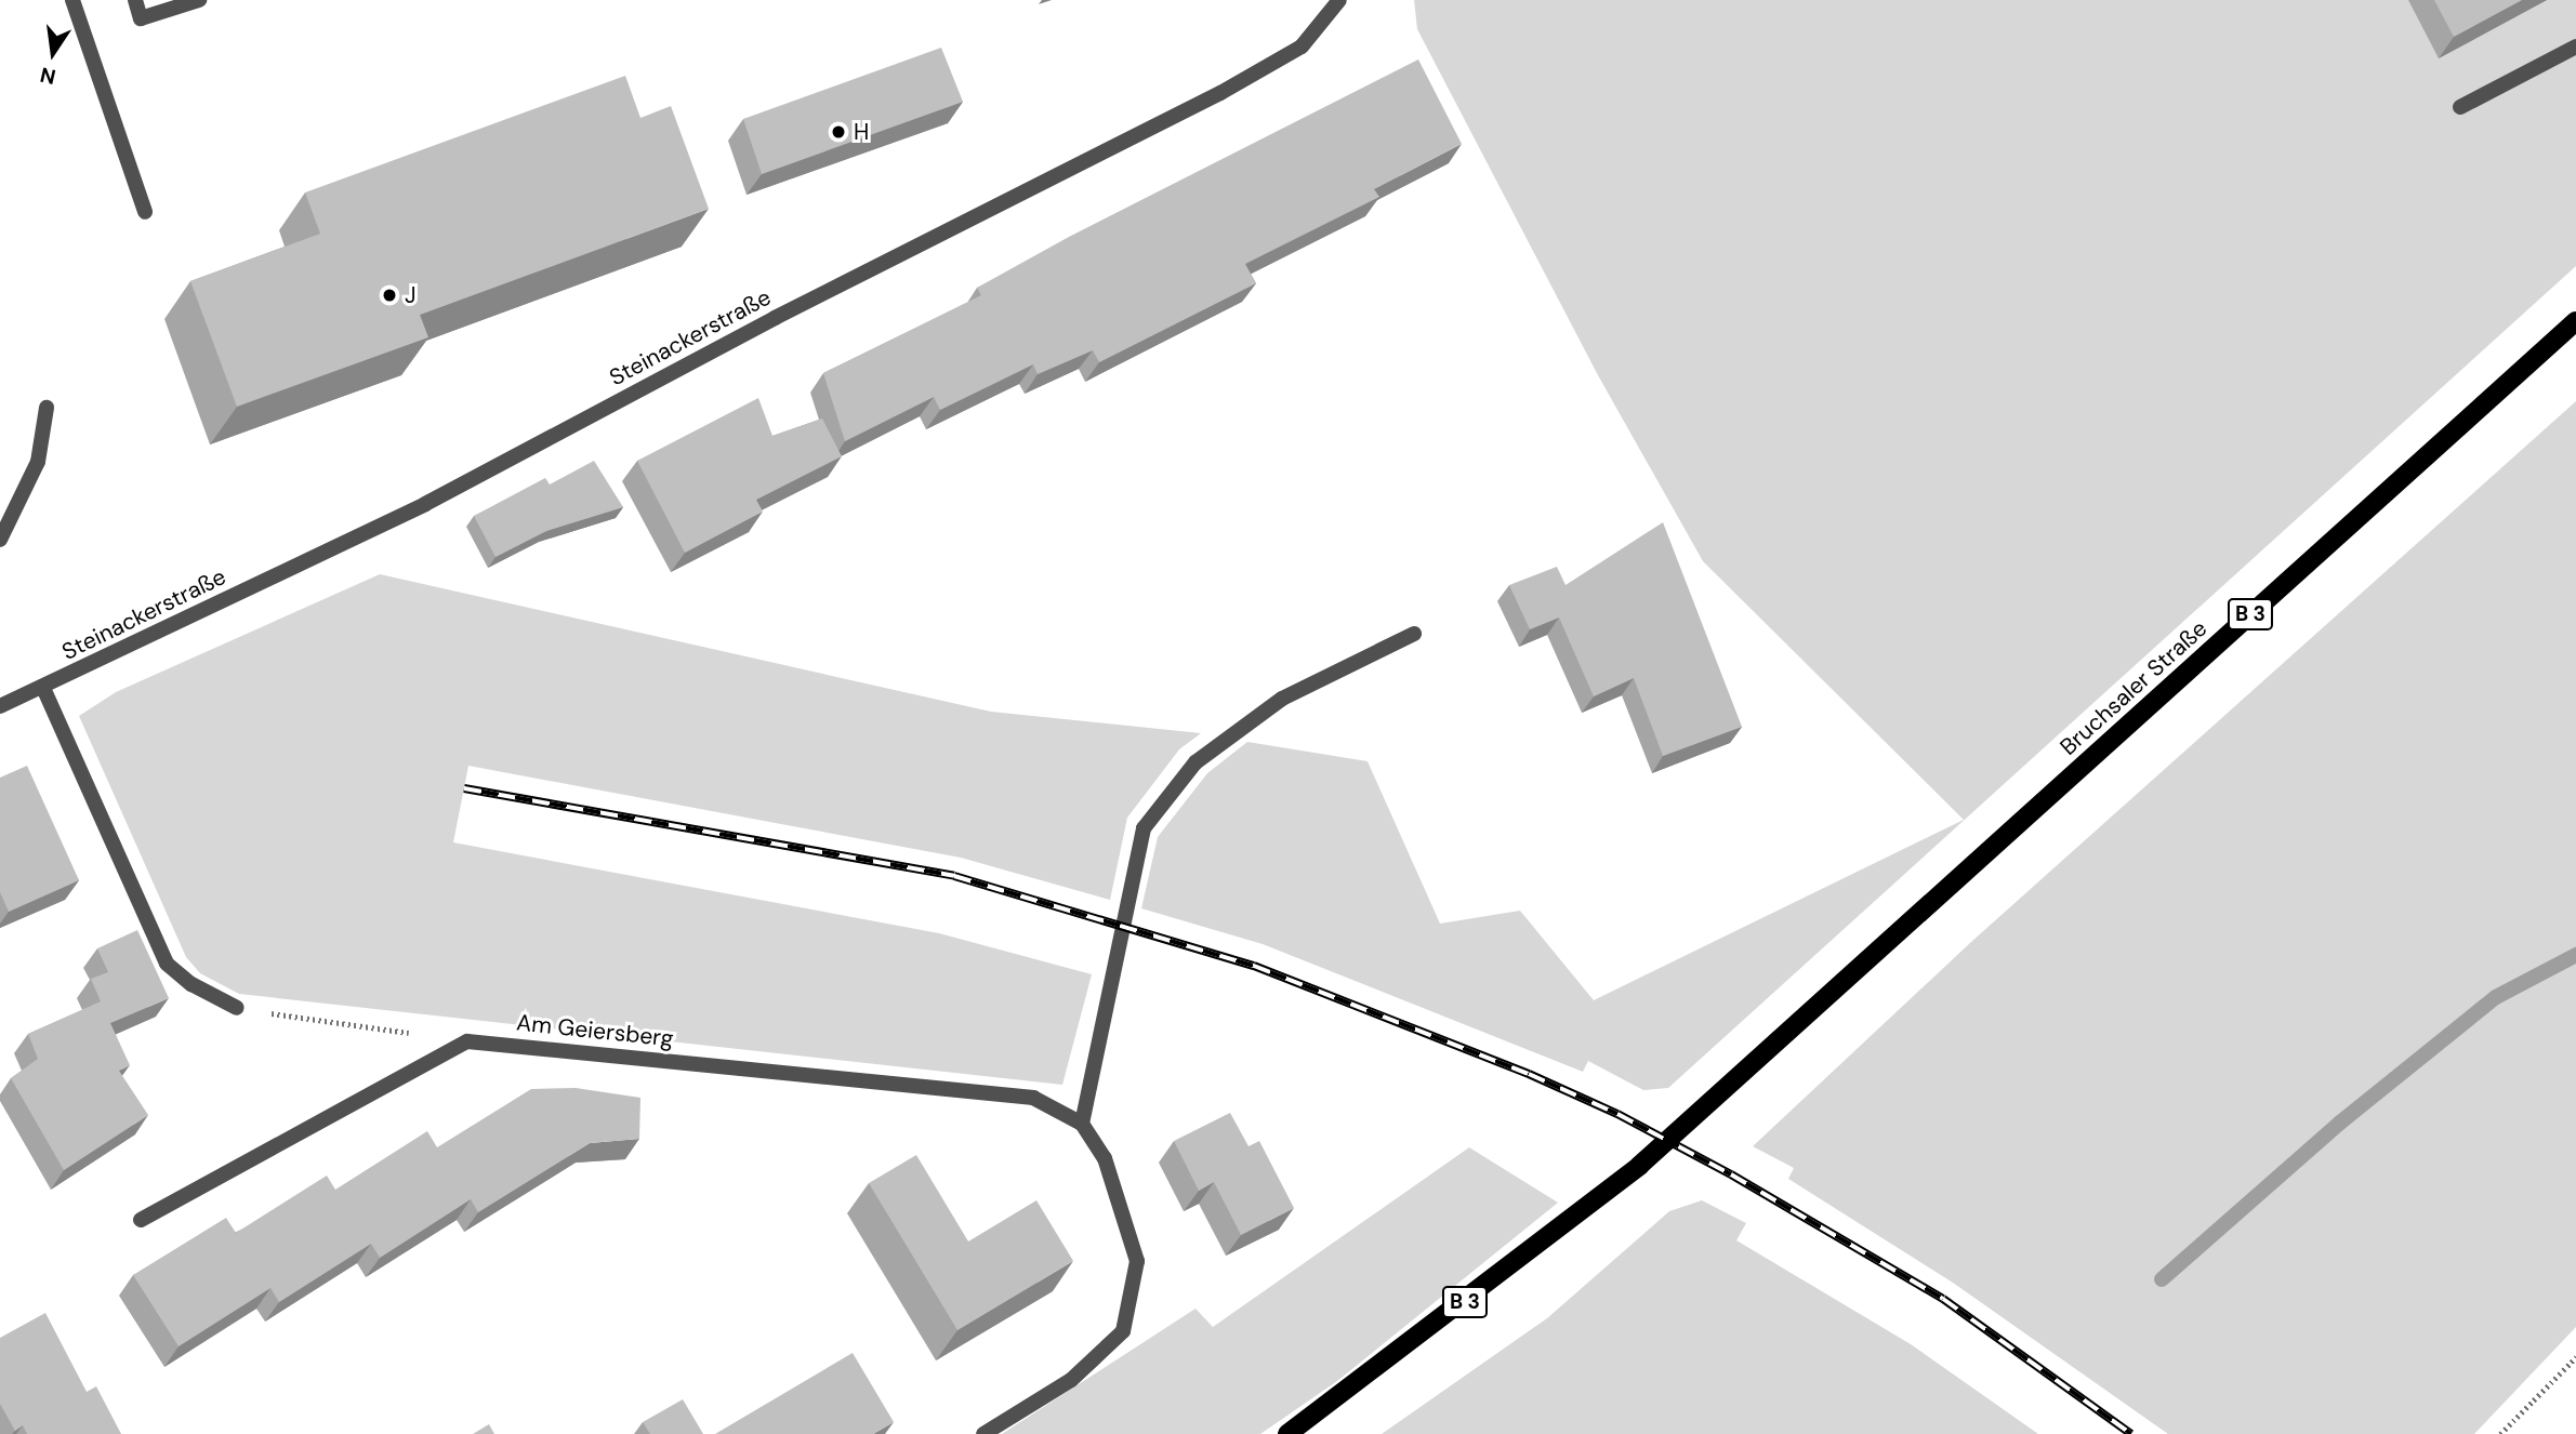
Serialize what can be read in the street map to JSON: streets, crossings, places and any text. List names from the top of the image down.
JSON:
{
  "streets": {
    "main road": ["B 3", "Bruchsaler Straße"],
    "street": ["Steinackerstraße", "Am Geiersberg"]
  },
  "places": ["H", "J"],
  "north": "bottom"
}
